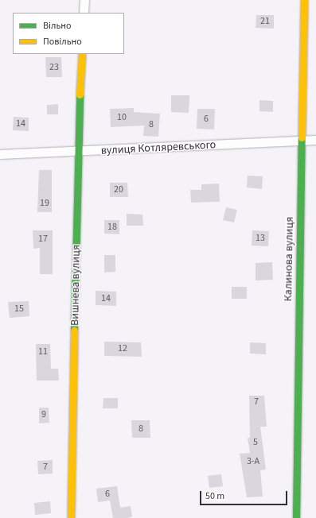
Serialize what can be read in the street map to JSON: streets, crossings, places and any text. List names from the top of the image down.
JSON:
{
  "streets": {
    "street": ["вулиця Котляревського", "Калинова вулиця", "Вишнева вулиця"]
  },
  "crossings": [
    ["вулиця Котляревського", "Калинова вулиця"],
    ["вулиця Котляревського", "Вишнева вулиця"]
  ],
  "house_numbers": [
    "21",
    "23",
    "10",
    "6",
    "14",
    "8",
    "20",
    "19",
    "18",
    "13",
    "17",
    "14",
    "15",
    "12",
    "11",
    "7",
    "9",
    "8",
    "5",
    "3-А",
    "7",
    "6"
  ],
  "legend": ["Вільно", "Повільно"],
  "scale_bar": "50 m"
}
